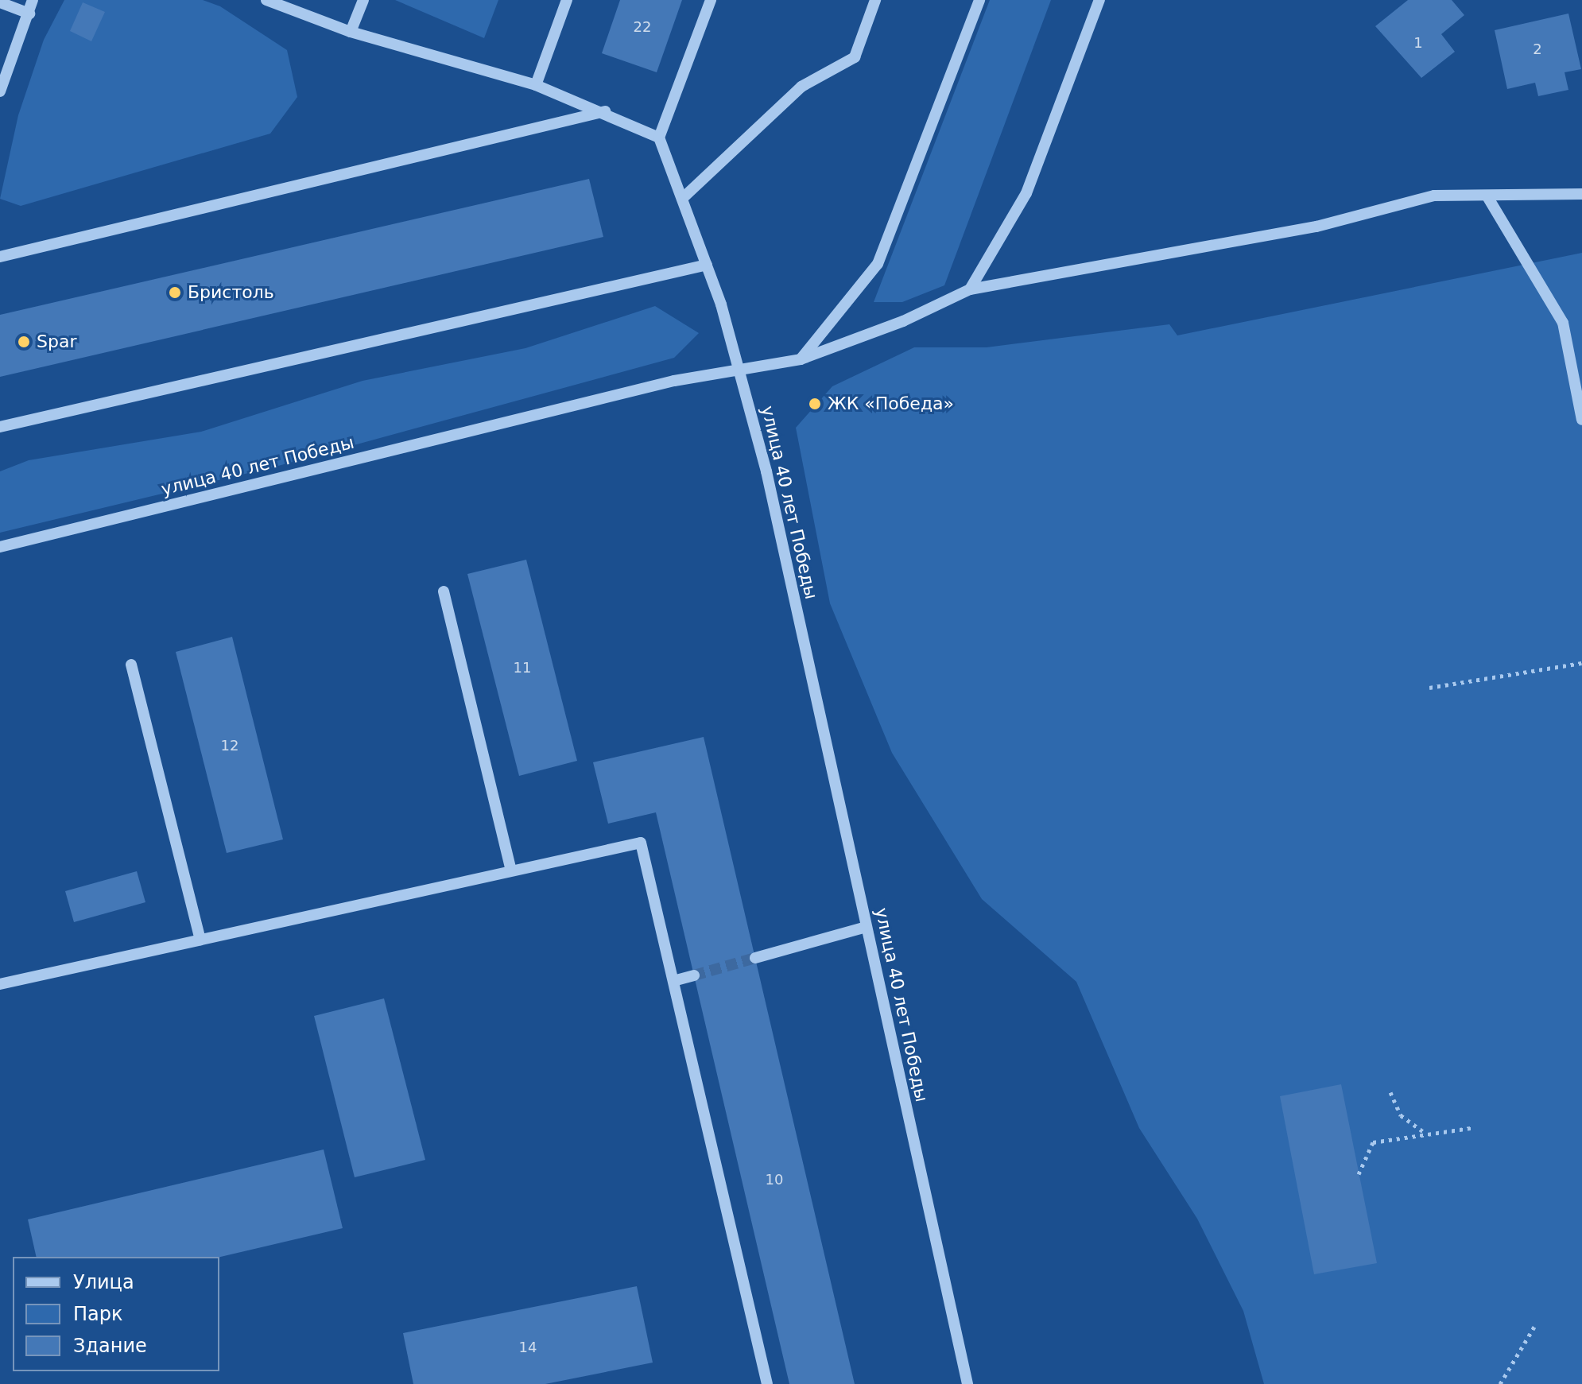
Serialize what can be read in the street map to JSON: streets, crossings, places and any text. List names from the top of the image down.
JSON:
{
  "streets": {
    "street": ["улица 40 лет Победы"]
  },
  "places": ["Бристоль", "Spar", "ЖК «Победа»"],
  "house_numbers": [
    "22",
    "1",
    "2",
    "11",
    "12",
    "10",
    "14"
  ],
  "legend": ["Улица", "Парк", "Здание"]
}
